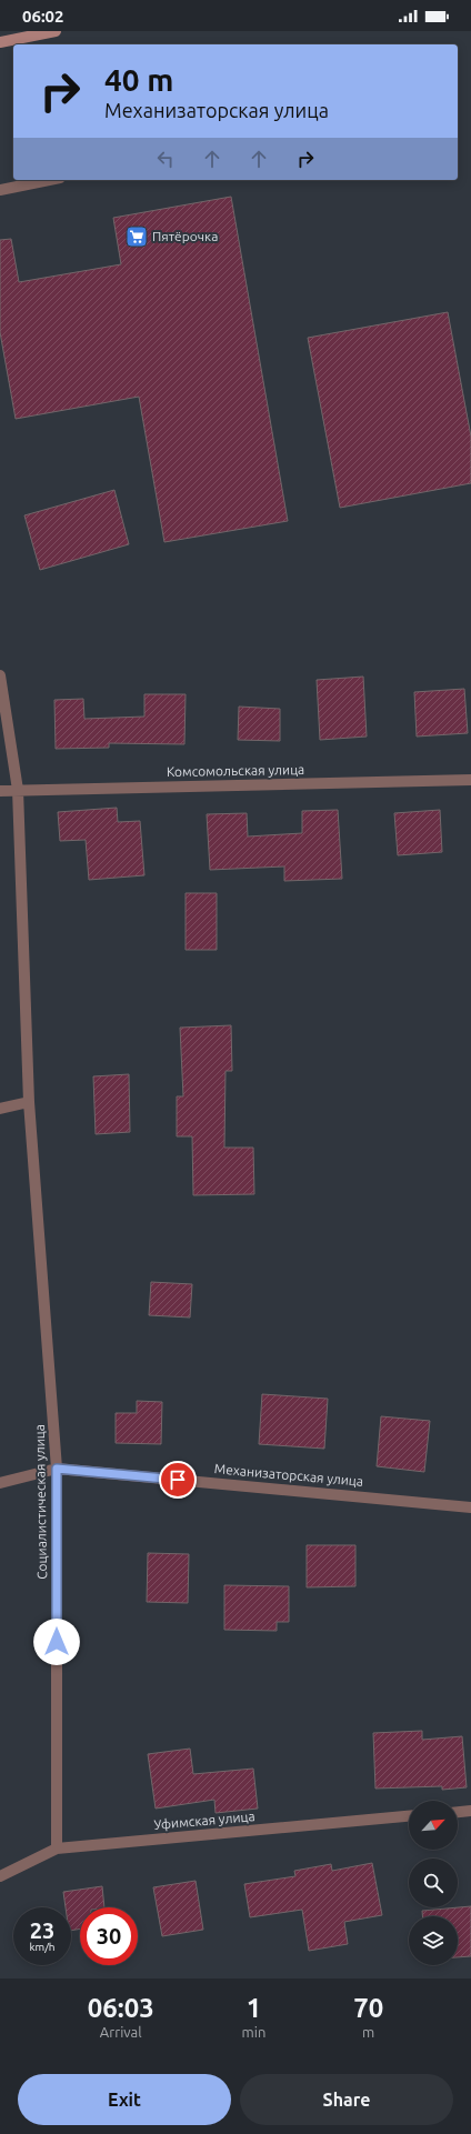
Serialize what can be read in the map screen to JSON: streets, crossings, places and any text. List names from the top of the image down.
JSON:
{
  "streets": {
    "street": [
      "Комсомольская улица",
      "Механизаторская улица",
      "Социалистическая улица",
      "Уфимская улица"
    ]
  },
  "crossings": [
    ["Комсомольская улица", "Социалистическая улица"],
    ["Механизаторская улица", "Социалистическая улица"],
    ["Социалистическая улица", "Уфимская улица"]
  ],
  "places": {
    "supermarket": ["Пятёрочка"]
  },
  "north": "top right",
  "page": {
    "status": "06:02",
    "turn": ["40 m", "Механизаторская улица"],
    "speed": "23 km/h",
    "limit": "30",
    "eta": [
      "06:03",
      "Arrival",
      "1",
      "min",
      "70",
      "m"
    ],
    "buttons": ["Exit", "Share"]
  }
}
